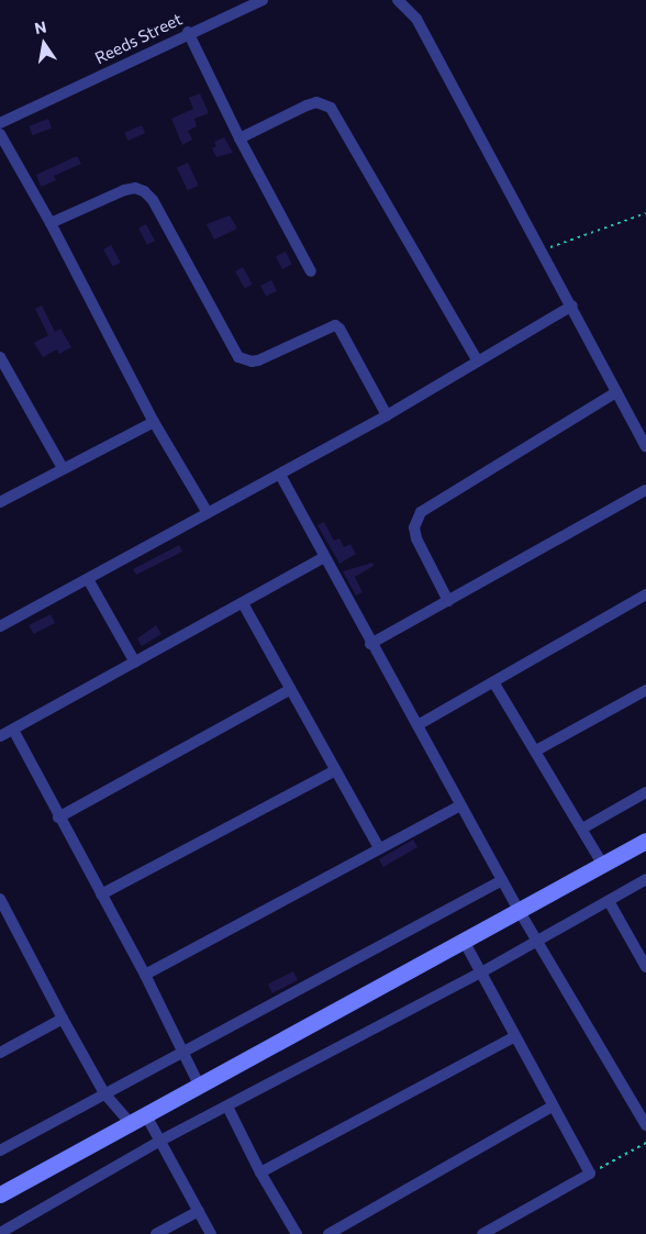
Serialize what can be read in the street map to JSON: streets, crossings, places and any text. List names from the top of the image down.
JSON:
{
  "streets": {
    "street": ["Reeds Street"]
  },
  "north": "top"
}
